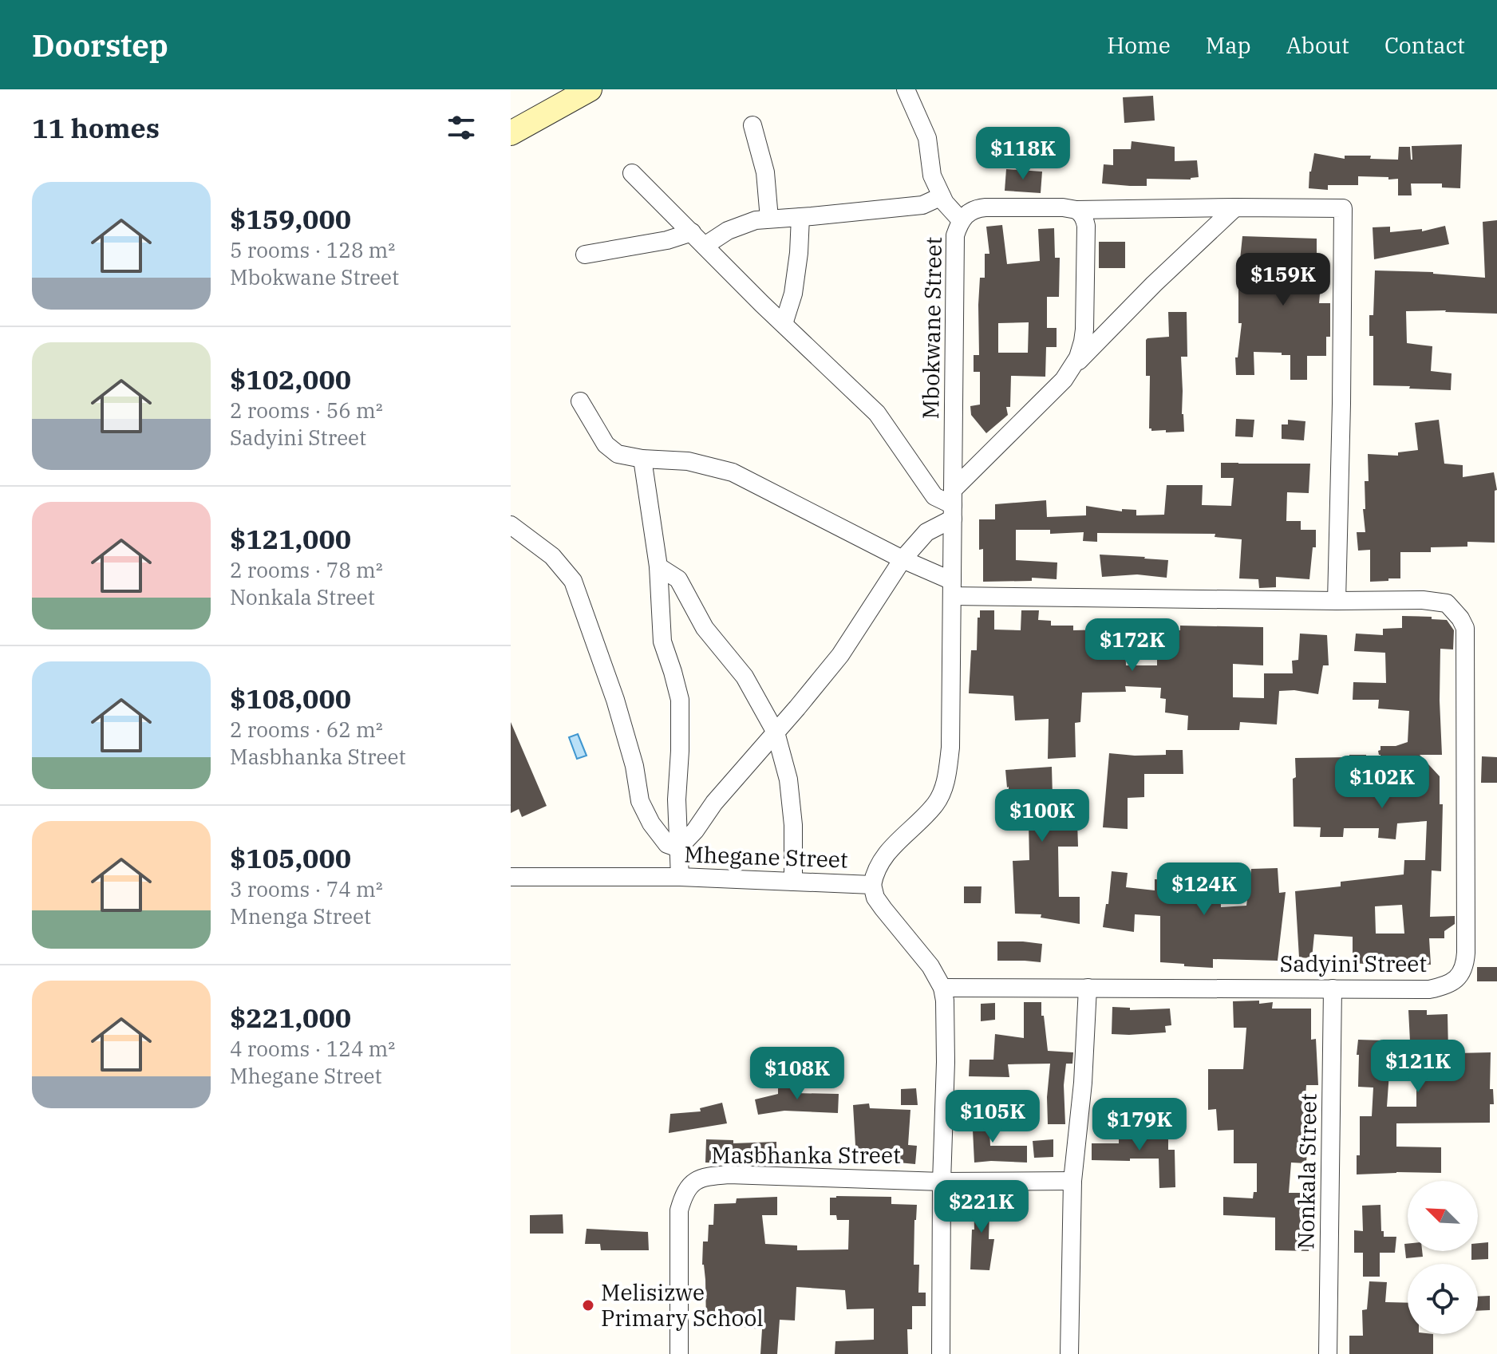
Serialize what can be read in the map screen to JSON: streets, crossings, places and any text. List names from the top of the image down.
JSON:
{
  "streets": {
    "street": [
      "Mbokwane Street",
      "Mhegane Street",
      "Sadyini Street",
      "Masbhanka Street",
      "Nonkala Street"
    ]
  },
  "crossings": [
    ["Mbokwane Street", "Mhegane Street"],
    ["Mbokwane Street", "Sadyini Street"],
    ["Mhegane Street", "Sadyini Street"],
    ["Mhegane Street", "Masbhanka Street"],
    ["Sadyini Street", "Nonkala Street"]
  ],
  "places": ["Melisizwe Primary School"],
  "north": "top left",
  "page": {
    "header": "Doorstep",
    "nav": [
      "Home",
      "Map",
      "About",
      "Contact"
    ],
    "heading": "11 homes",
    "price": [
      "$118K",
      "$159K",
      "$172K",
      "$102K",
      "$100K",
      "$124K",
      "$121K",
      "$108K",
      "$105K",
      "$179K",
      "$221K"
    ],
    "list": [
      {
        "name": "$159,000",
        "note": "5 rooms · 128 m² · Mbokwane Street"
      },
      {
        "name": "$102,000",
        "note": "2 rooms · 56 m² · Sadyini Street"
      },
      {
        "name": "$121,000",
        "note": "2 rooms · 78 m² · Nonkala Street"
      },
      {
        "name": "$108,000",
        "note": "2 rooms · 62 m² · Masbhanka Street"
      },
      {
        "name": "$105,000",
        "note": "3 rooms · 74 m² · Mnenga Street"
      },
      {
        "name": "$221,000",
        "note": "4 rooms · 124 m² · Mhegane Street"
      }
    ]
  }
}
